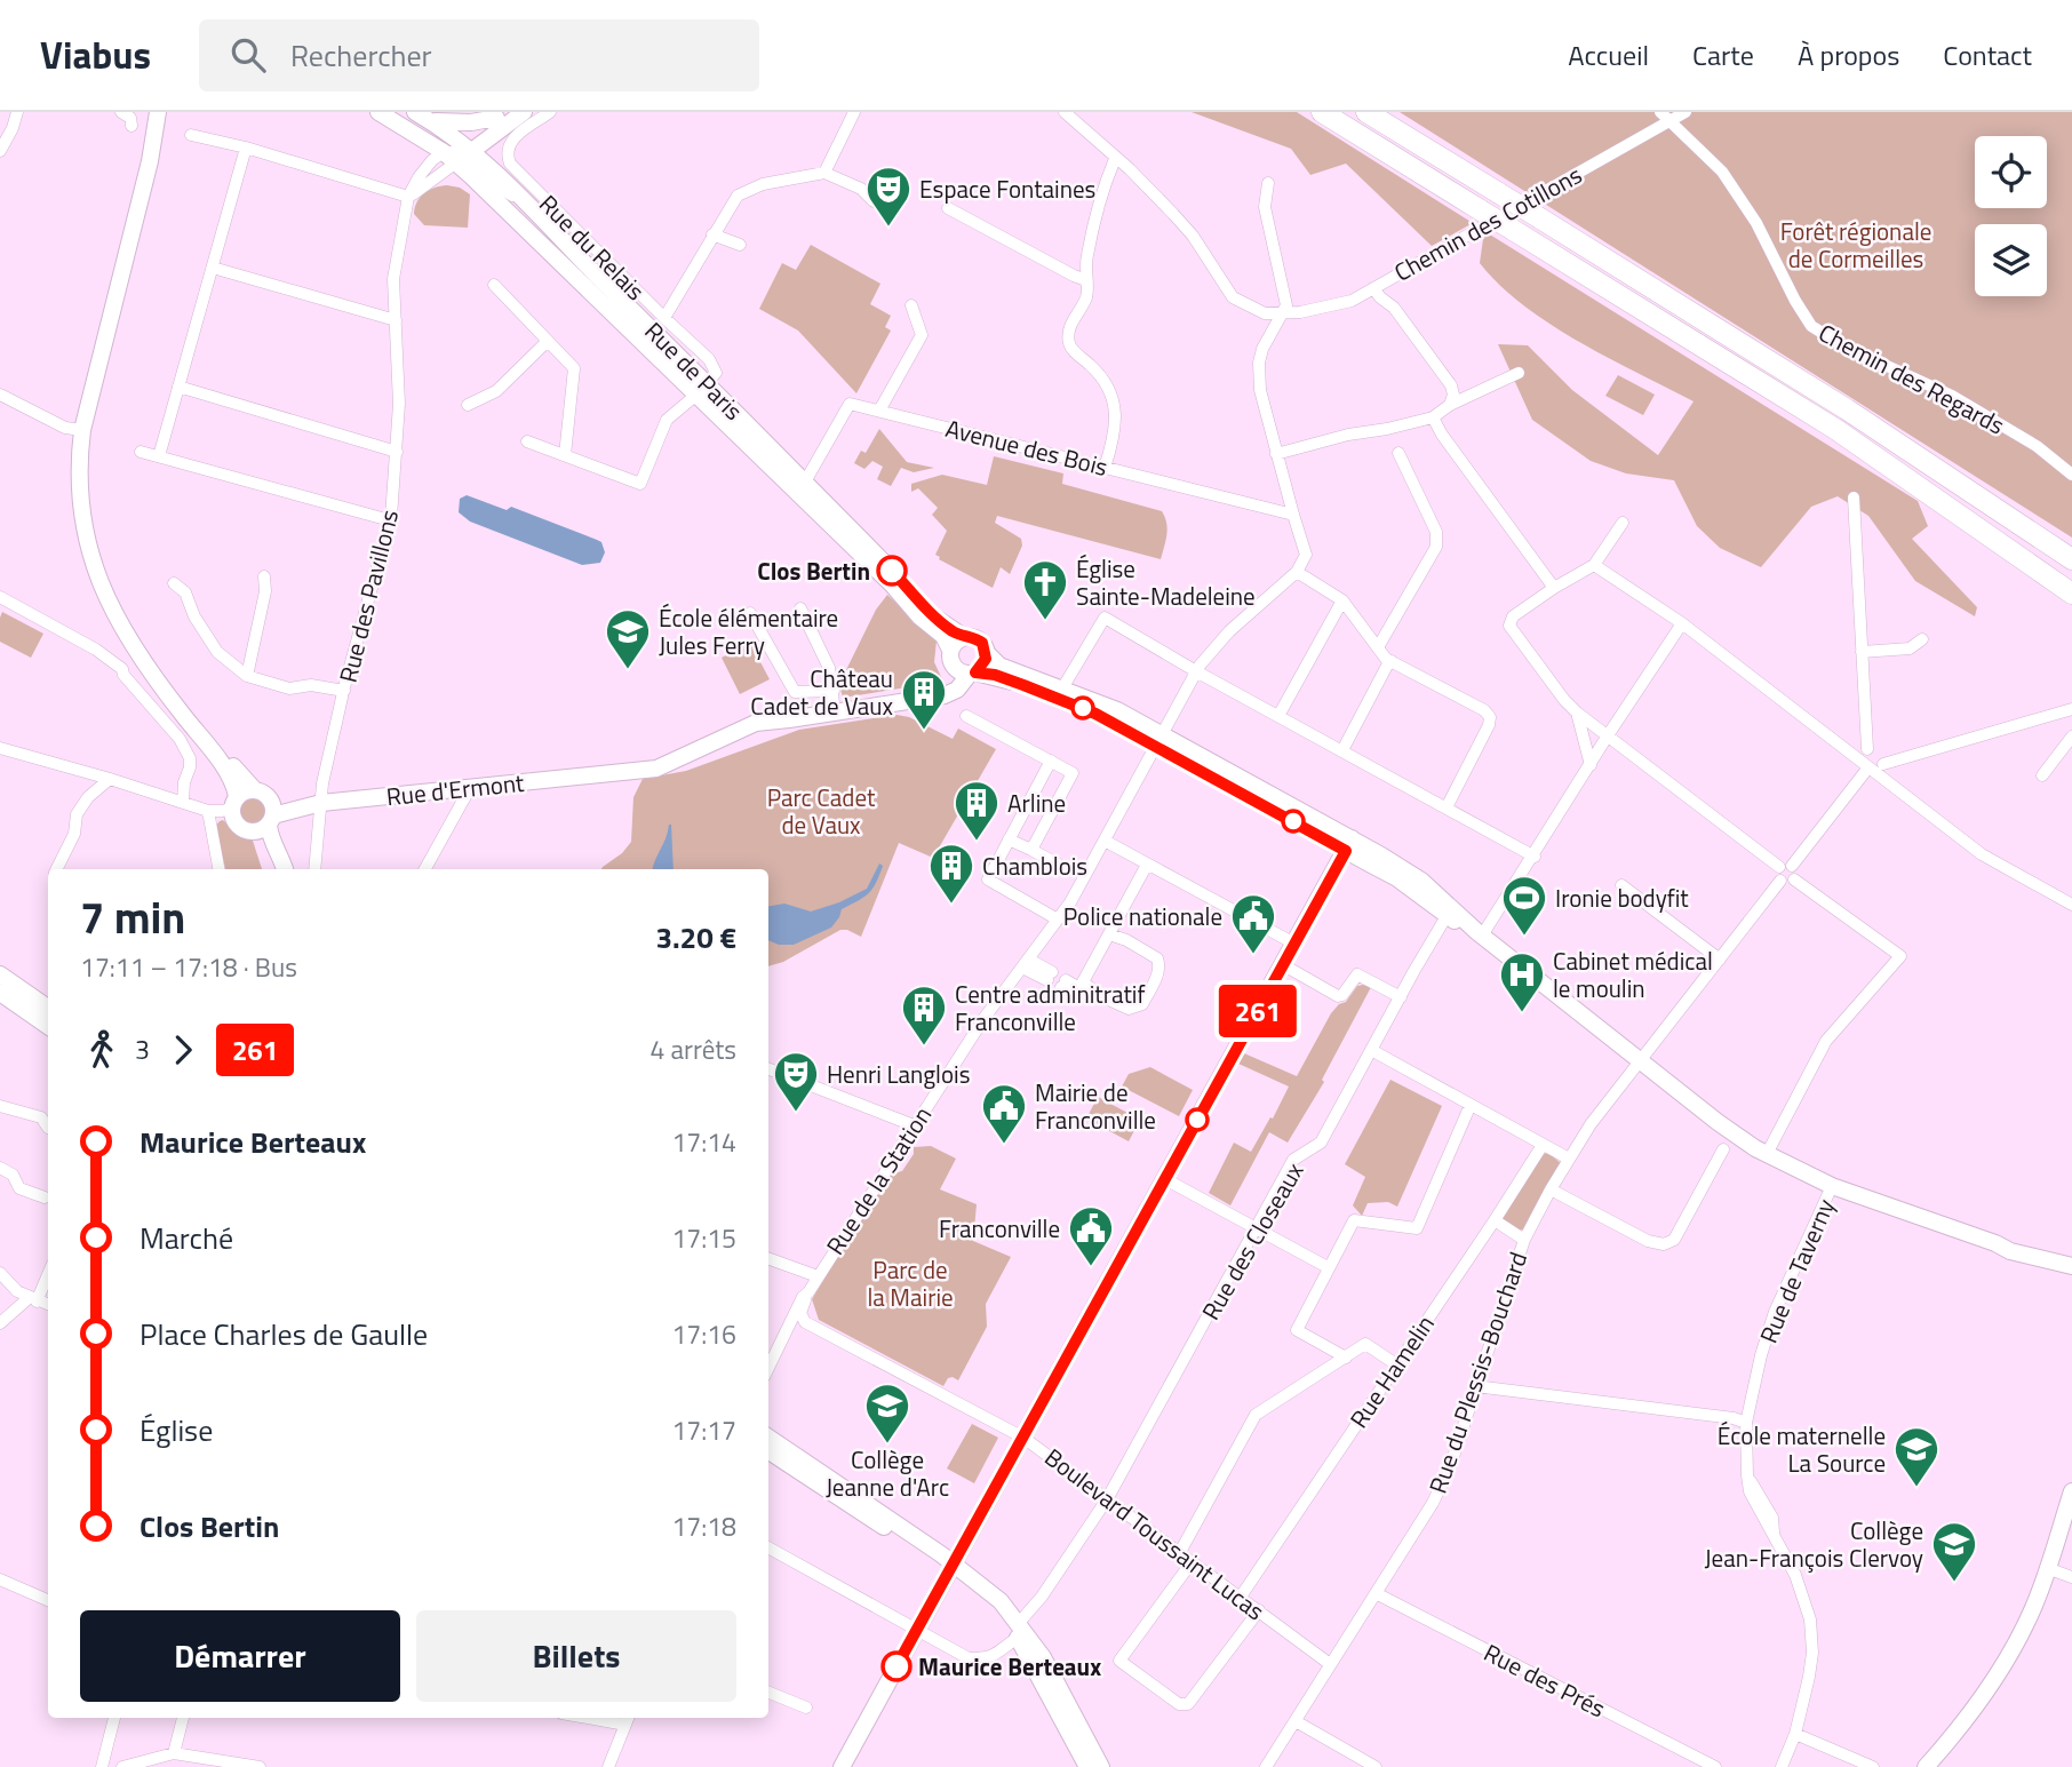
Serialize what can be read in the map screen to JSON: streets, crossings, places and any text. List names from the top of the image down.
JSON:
{
  "streets": {
    "main road": ["Rue de Paris", "Rue d'Ermont"],
    "street": [
      "Chemin des Cotillons",
      "Rue du Relais",
      "Chemin des Regards",
      "Avenue des Bois",
      "Rue des Pavillons",
      "Rue de la Station",
      "Rue des Closeaux",
      "Rue de Taverny",
      "Rue Hamelin",
      "Rue du Plessis-Bouchard",
      "Boulevard Toussaint Lucas",
      "Rue des Prés"
    ]
  },
  "crossings": [
    ["Chemin des Cotillons", "Chemin des Regards"],
    ["Rue du Relais", "Rue de Paris"],
    ["Rue de Paris", "Avenue des Bois"],
    ["Rue de Paris", "Rue d'Ermont"],
    ["Rue des Pavillons", "Rue d'Ermont"],
    ["Rue des Closeaux", "Boulevard Toussaint Lucas"],
    ["Rue Hamelin", "Boulevard Toussaint Lucas"],
    ["Rue du Plessis-Bouchard", "Boulevard Toussaint Lucas"],
    ["Rue du Plessis-Bouchard", "Rue des Prés"]
  ],
  "parks": ["Forêt régionale de Cormeilles", "Parc Cadet de Vaux", "Parc de la Mairie"],
  "places": {
    "theatre": ["Espace Fontaines", "Henri Langlois"],
    "other": ["Clos Bertin", "Maurice Berteaux"],
    "church": ["Église Sainte-Madeleine"],
    "school or university": [
      "École élémentaire Jules Ferry",
      "Collège Jeanne d'Arc",
      "École maternelle La Source",
      "Collège Jean-François Clervoy"
    ],
    "building": [
      "Château Cadet de Vaux",
      "Arline",
      "Chamblois",
      "Centre adminitratif Franconville"
    ],
    "sports": ["Ironie bodyfit"],
    "public building": ["Police nationale", "Mairie de Franconville", "Franconville"],
    "hospital": ["Cabinet médical le moulin"]
  },
  "lines": ["bus line 261"],
  "page": {
    "header": "Viabus",
    "search": "Rechercher",
    "nav": [
      "Accueil",
      "Carte",
      "À propos",
      "Contact"
    ],
    "on_map": "261",
    "heading": ["7 min", "17:11 – 17:18 · Bus", "3.20 €"],
    "legs": ["3", "261", "4 arrêts"],
    "list": [
      {
        "name": "Maurice Berteaux",
        "value": "17:14"
      },
      {
        "name": "Marché",
        "value": "17:15"
      },
      {
        "name": "Place Charles de Gaulle",
        "value": "17:16"
      },
      {
        "name": "Église",
        "value": "17:17"
      },
      {
        "name": "Clos Bertin",
        "value": "17:18"
      }
    ],
    "buttons": ["Démarrer", "Billets"]
  }
}
